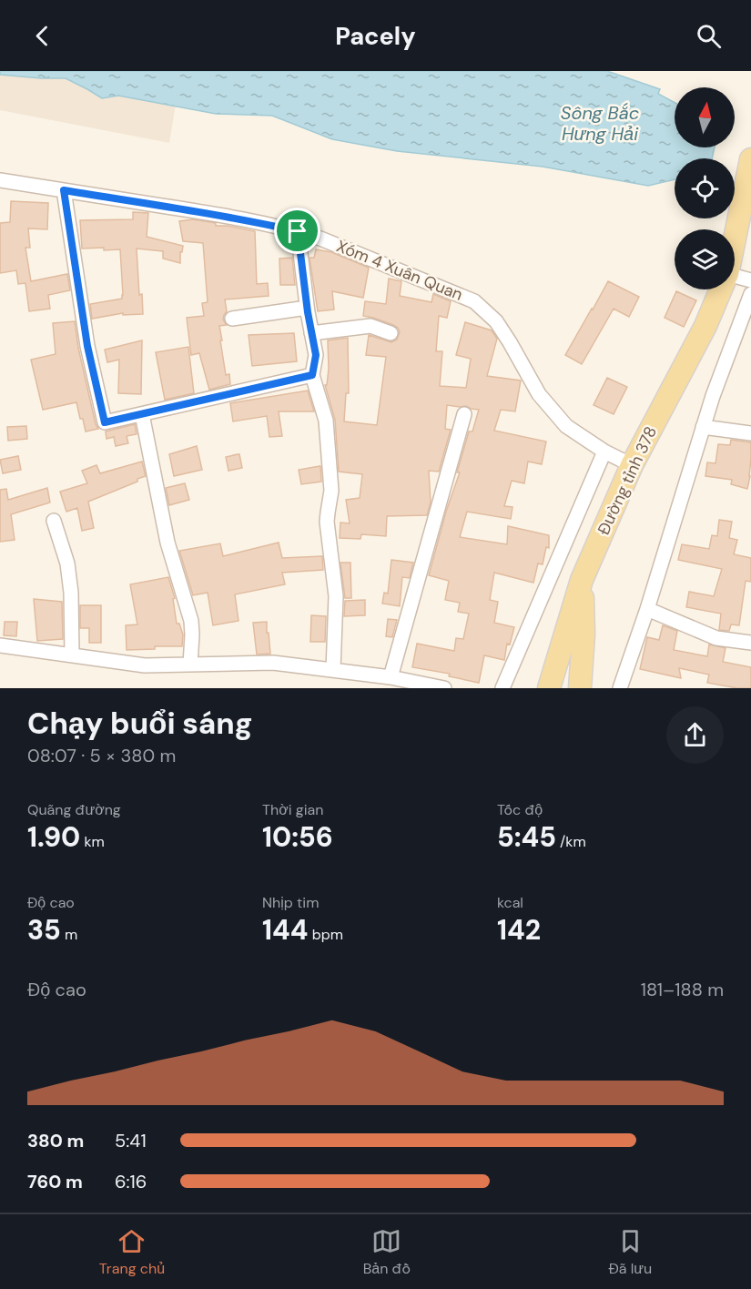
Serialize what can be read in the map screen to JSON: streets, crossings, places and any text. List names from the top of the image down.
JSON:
{
  "streets": {
    "main road": ["Đường tỉnh 378"],
    "street": ["Xóm 4 Xuân Quan"]
  },
  "crossings": [
    ["Xóm 4 Xuân Quan", "Đường tỉnh 378"]
  ],
  "water": ["Sông Bắc Hưng Hải"],
  "north": "top",
  "page": {
    "header": "Pacely",
    "heading": ["Chạy buổi sáng", "08:07 · 5 × 380 m"],
    "stats": [
      ["Quãng đường", "1.90 km"],
      ["Thời gian", "10:56"],
      ["Tốc độ", "5:45 /km"],
      ["Độ cao", "35 m"],
      ["Nhịp tim", "144 bpm"],
      ["kcal", "142"]
    ],
    "chart": ["Độ cao", "181–188 m"],
    "list": [
      {
        "name": "380 m",
        "note": "5:41"
      },
      {
        "name": "760 m",
        "note": "6:16"
      }
    ],
    "tabs": ["Trang chủ", "Bản đồ", "Đã lưu"]
  }
}
